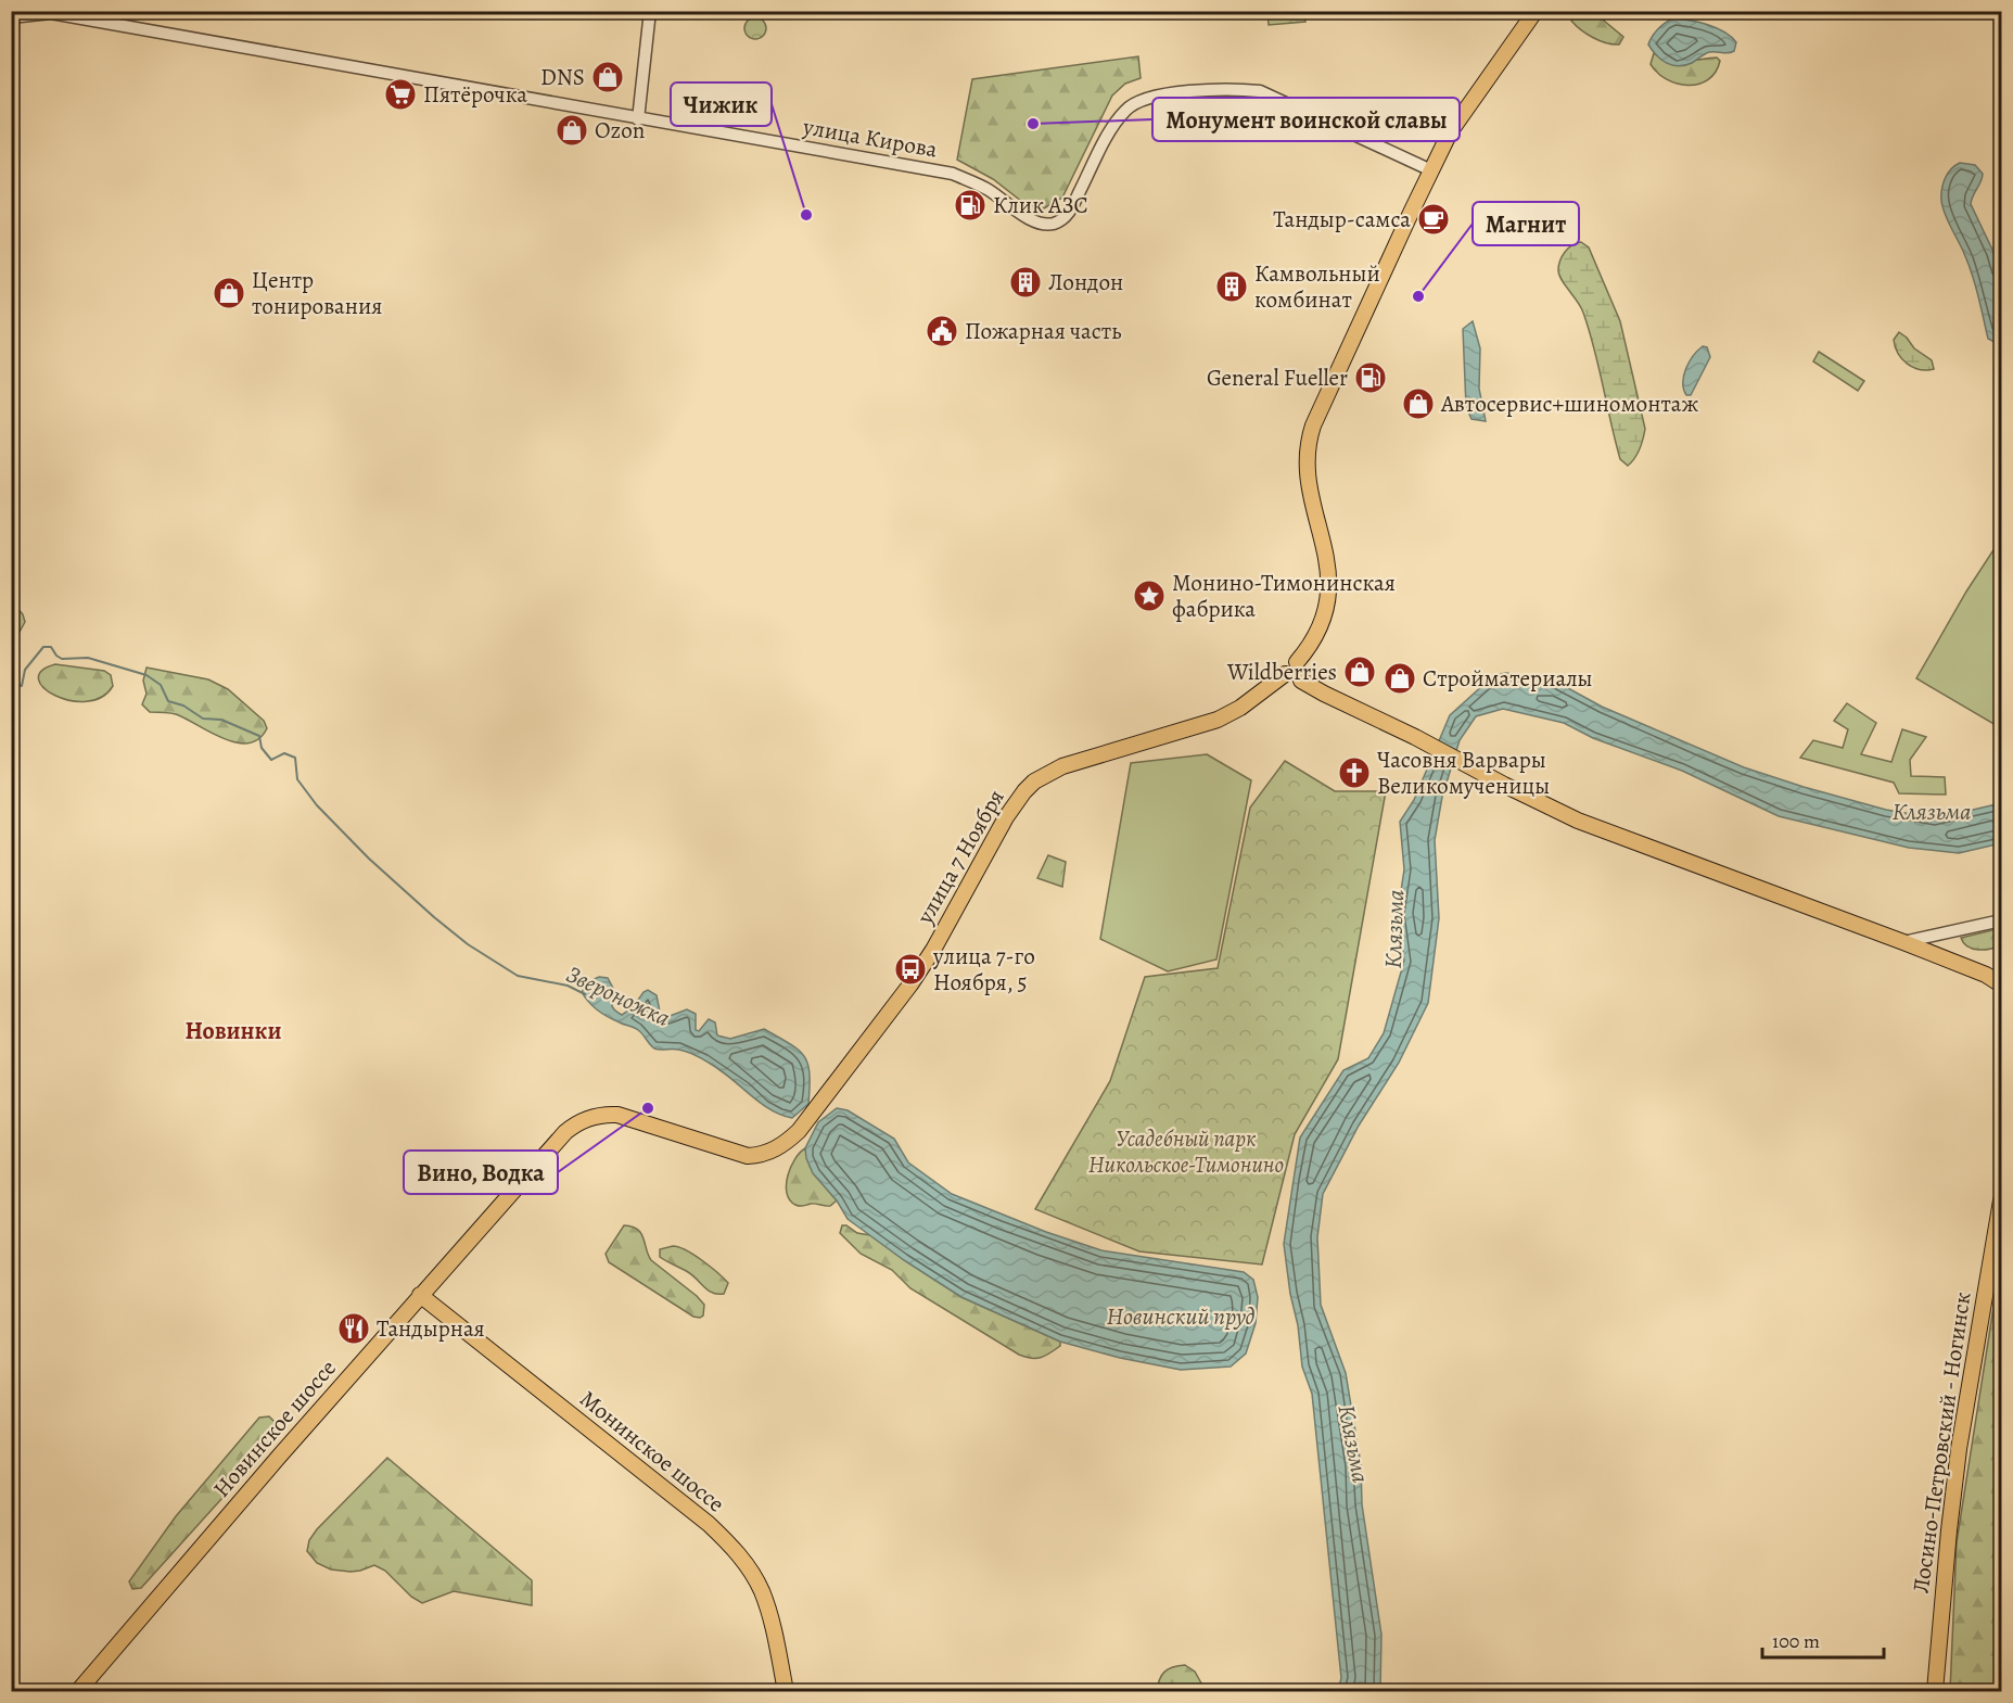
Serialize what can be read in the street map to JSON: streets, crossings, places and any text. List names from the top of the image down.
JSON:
{
  "streets": {
    "main road": [
      "улица 7 Ноября",
      "Новинское шоссе",
      "Лосино-Петровский - Ногинск",
      "Монинское шоссе"
    ],
    "street": ["улица Кирова"]
  },
  "crossings": [
    ["улица 7 Ноября", "Новинское шоссе"],
    ["Новинское шоссе", "Монинское шоссе"]
  ],
  "districts": ["Новинки"],
  "water": ["Клязьма", "Звероножка", "Новинский пруд"],
  "parks": ["Усадебный парк Никольское-Тимонино"],
  "places": {
    "shop": [
      "DNS",
      "Ozon",
      "Центр тонирования",
      "Автосервис+шиномонтаж",
      "Wildberries",
      "Стройматериалы"
    ],
    "supermarket": ["Пятёрочка"],
    "other": [
      "Монумент воинской славы",
      "Чижик",
      "Магнит",
      "Вино, Водка"
    ],
    "fuel station": ["Клик АЗС", "General Fueller"],
    "cafe": ["Тандыр-самса"],
    "building": ["Лондон", "Камвольный комбинат"],
    "public building": ["Пожарная часть"],
    "place": ["Монино-Тимонинская фабрика"],
    "church": ["Часовня Варвары Великомученицы"],
    "bus stop": ["улица 7-го Ноября, 5"],
    "restaurant": ["Тандырная"]
  },
  "scale_bar": "100 m"
}
